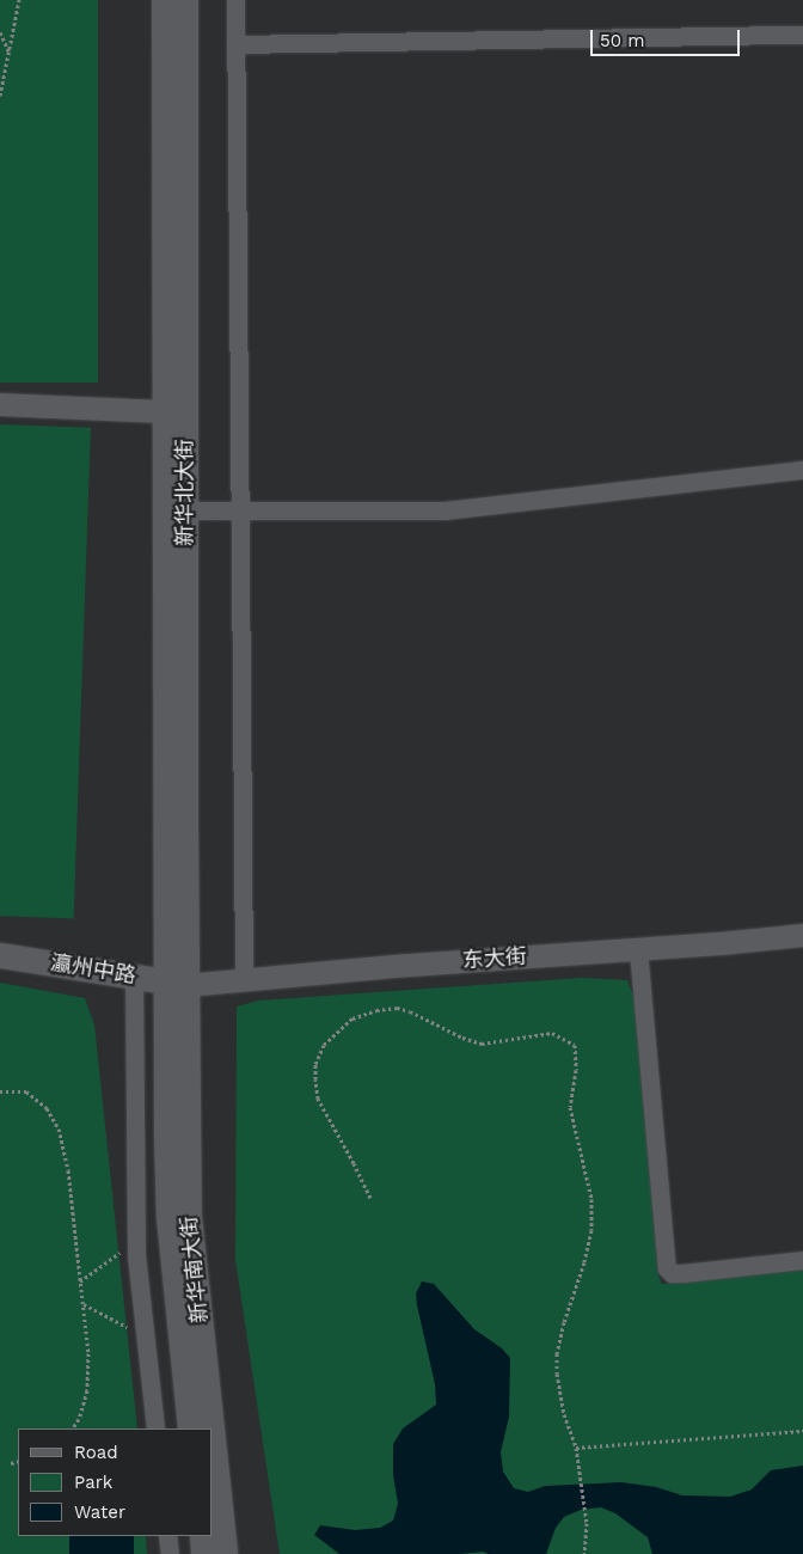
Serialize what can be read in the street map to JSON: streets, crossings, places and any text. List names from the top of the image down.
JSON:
{
  "streets": {
    "main road": ["新华北大街", "瀛州中路", "新华南大街"],
    "street": ["东大街"]
  },
  "crossings": [
    ["新华北大街", "东大街"],
    ["新华北大街", "瀛州中路"],
    ["新华北大街", "新华南大街"],
    ["东大街", "瀛州中路"],
    ["东大街", "新华南大街"],
    ["瀛州中路", "新华南大街"]
  ],
  "legend": ["Road", "Park", "Water"],
  "scale_bar": "50 m"
}
